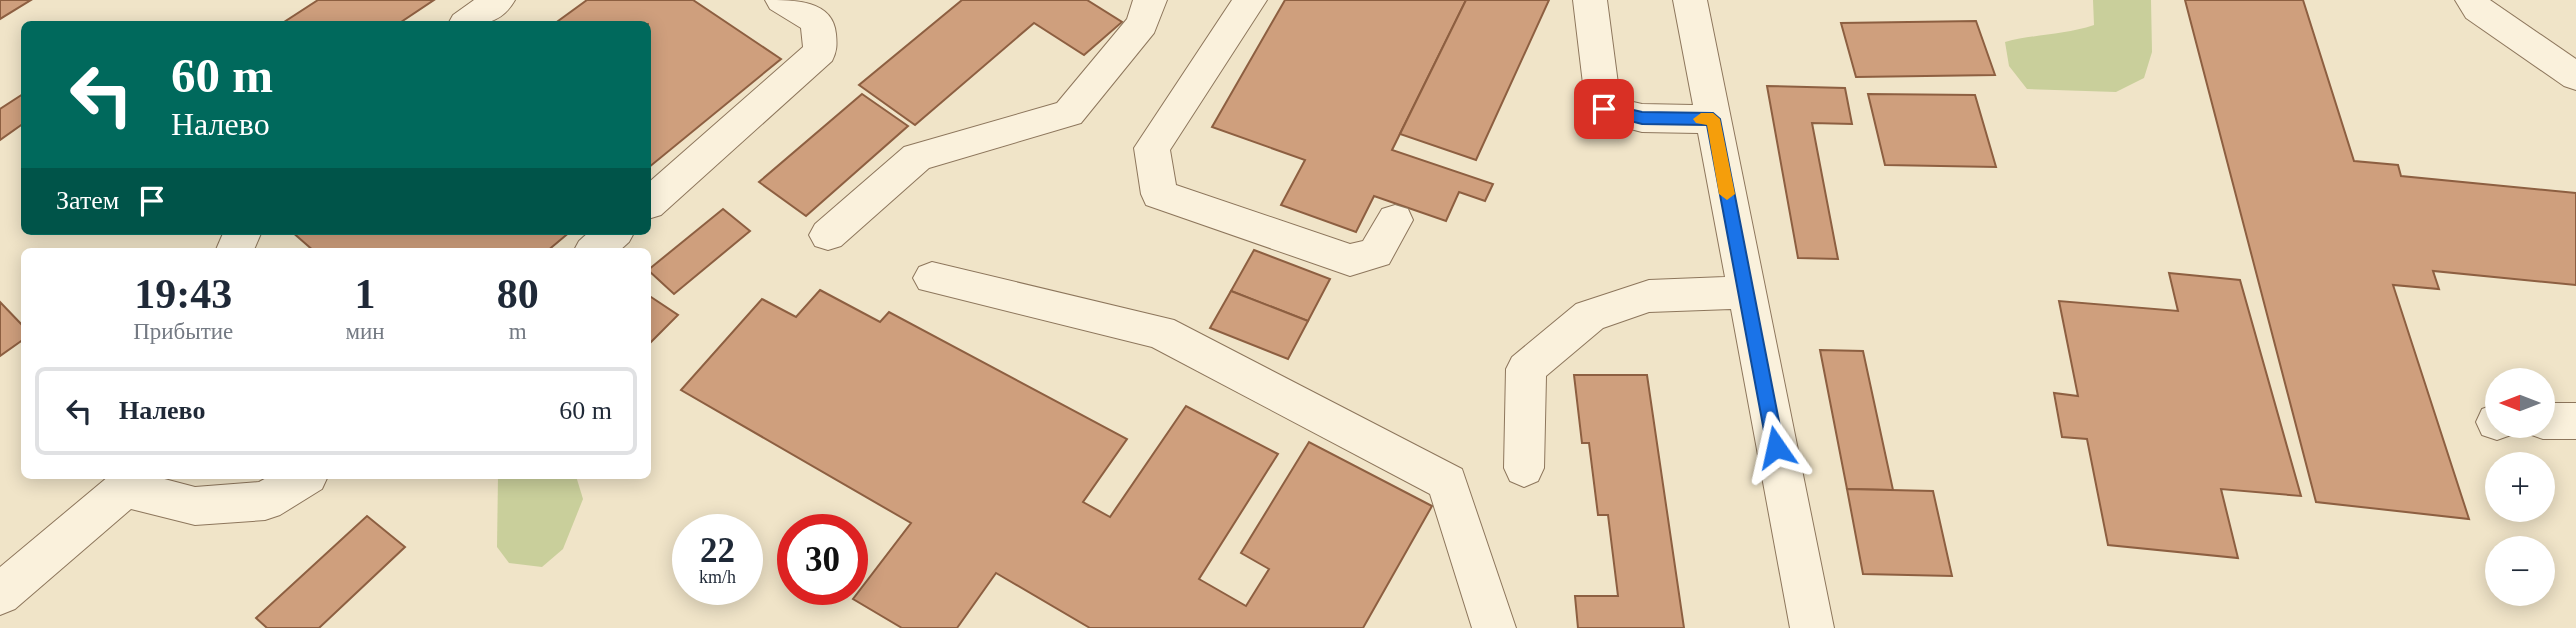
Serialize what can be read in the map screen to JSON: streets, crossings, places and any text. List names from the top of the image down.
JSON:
{
  "north": "left",
  "page": {
    "turn": ["60 m", "Налево"],
    "then": "Затем",
    "eta": [
      "19:43",
      "Прибытие",
      "1",
      "мин",
      "80",
      "m"
    ],
    "list": [
      {
        "name": "Налево",
        "value": "60 m"
      }
    ],
    "map_buttons": ["+", "−"],
    "speed": "22 km/h",
    "limit": "30"
  }
}
